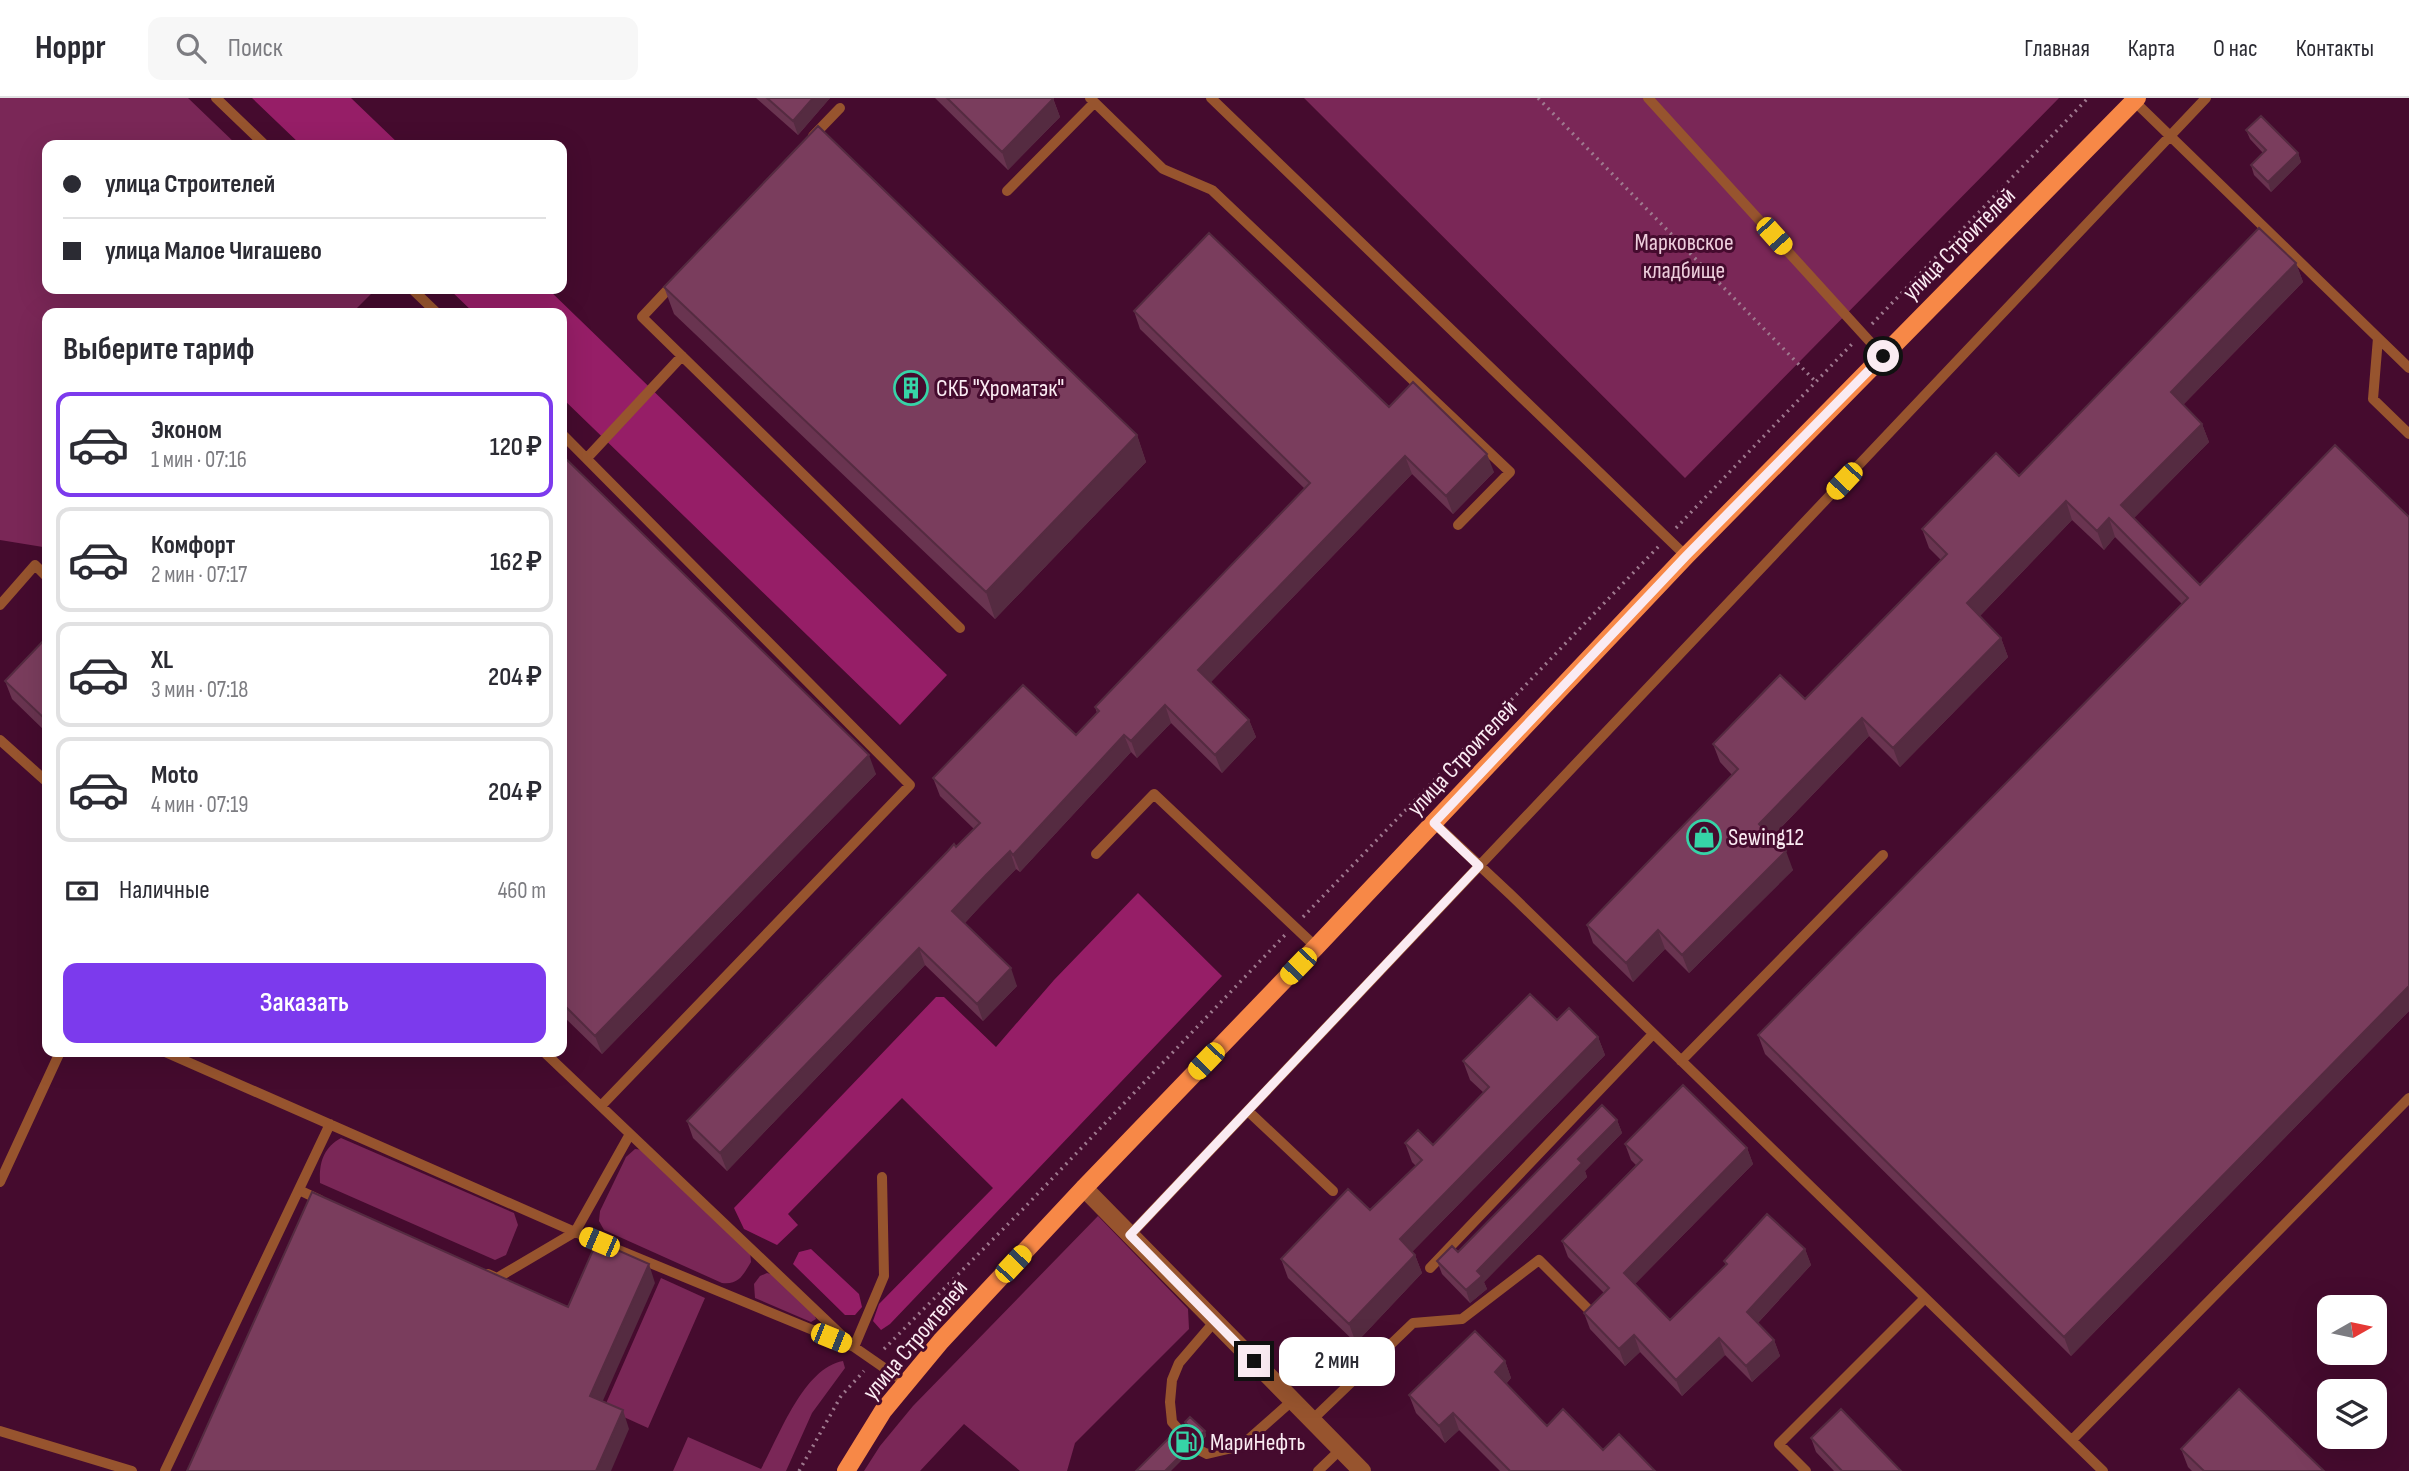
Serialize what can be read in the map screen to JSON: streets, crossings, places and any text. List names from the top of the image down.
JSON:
{
  "streets": {
    "main road": ["улица Строителей"]
  },
  "parks": ["Марковское кладбище"],
  "places": {
    "building": ["СКБ \"Хроматэк\""],
    "shop": ["Sewing12"],
    "fuel station": ["МариНефть"]
  },
  "north": "right",
  "page": {
    "header": "Hoppr",
    "search": "Поиск",
    "nav": [
      "Главная",
      "Карта",
      "О нас",
      "Контакты"
    ],
    "banner": ["улица Строителей", "улица Малое Чигашево"],
    "heading": "Выберите тариф",
    "list": [
      {
        "name": "Эконом",
        "note": "1 мин · 07:16",
        "value": "120 ₽"
      },
      {
        "name": "Комфорт",
        "note": "2 мин · 07:17",
        "value": "162 ₽"
      },
      {
        "name": "XL",
        "note": "3 мин · 07:18",
        "value": "204 ₽"
      },
      {
        "name": "Moto",
        "note": "4 мин · 07:19",
        "value": "204 ₽"
      }
    ],
    "pay": ["Наличные", "460 m"],
    "buttons": "Заказать",
    "bubble": "2 мин"
  }
}
